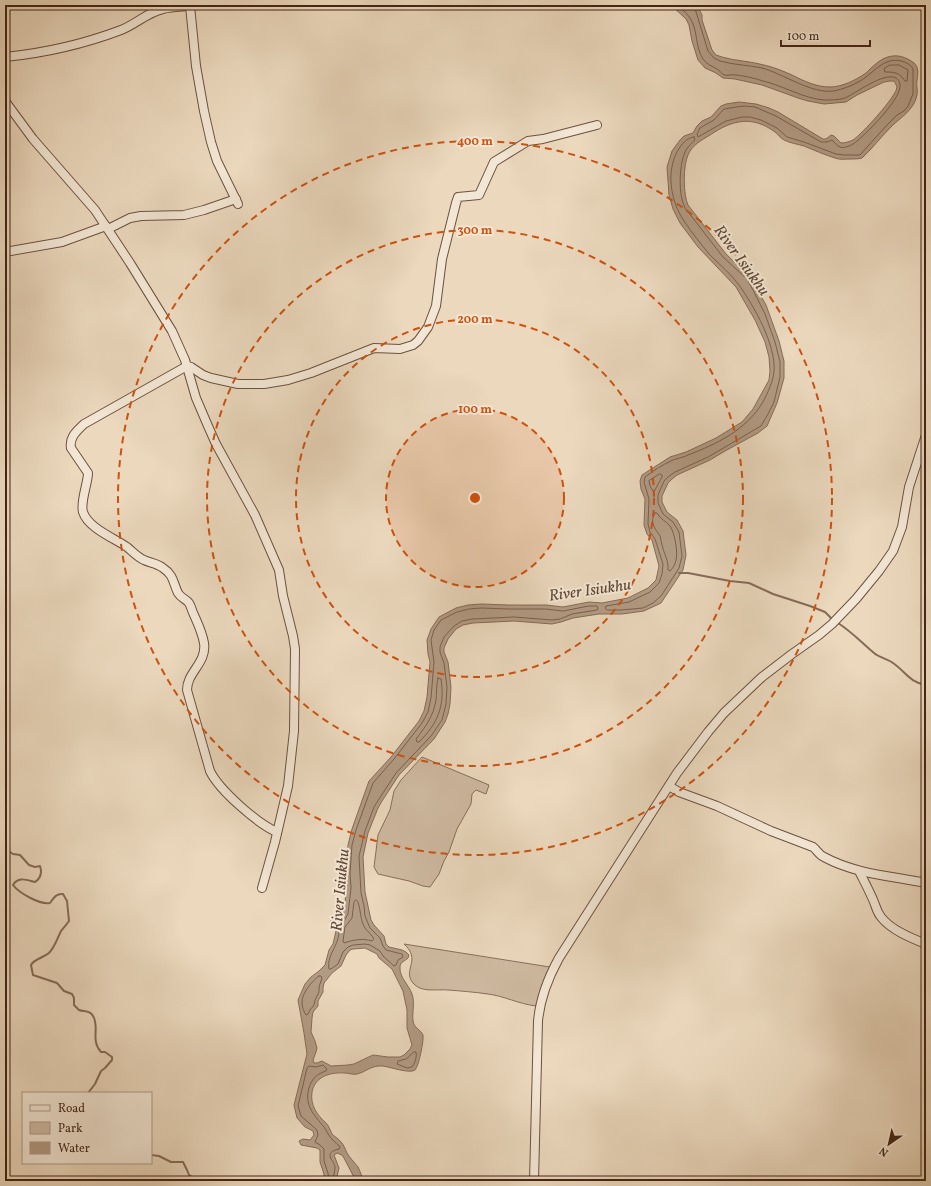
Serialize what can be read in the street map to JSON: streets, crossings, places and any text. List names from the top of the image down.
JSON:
{
  "water": ["River Isiukhu"],
  "legend": ["Road", "Park", "Water"],
  "scale_bar": "100 m",
  "north": "bottom left",
  "rings": [
    "400 m",
    "300 m",
    "200 m",
    "100 m"
  ]
}
